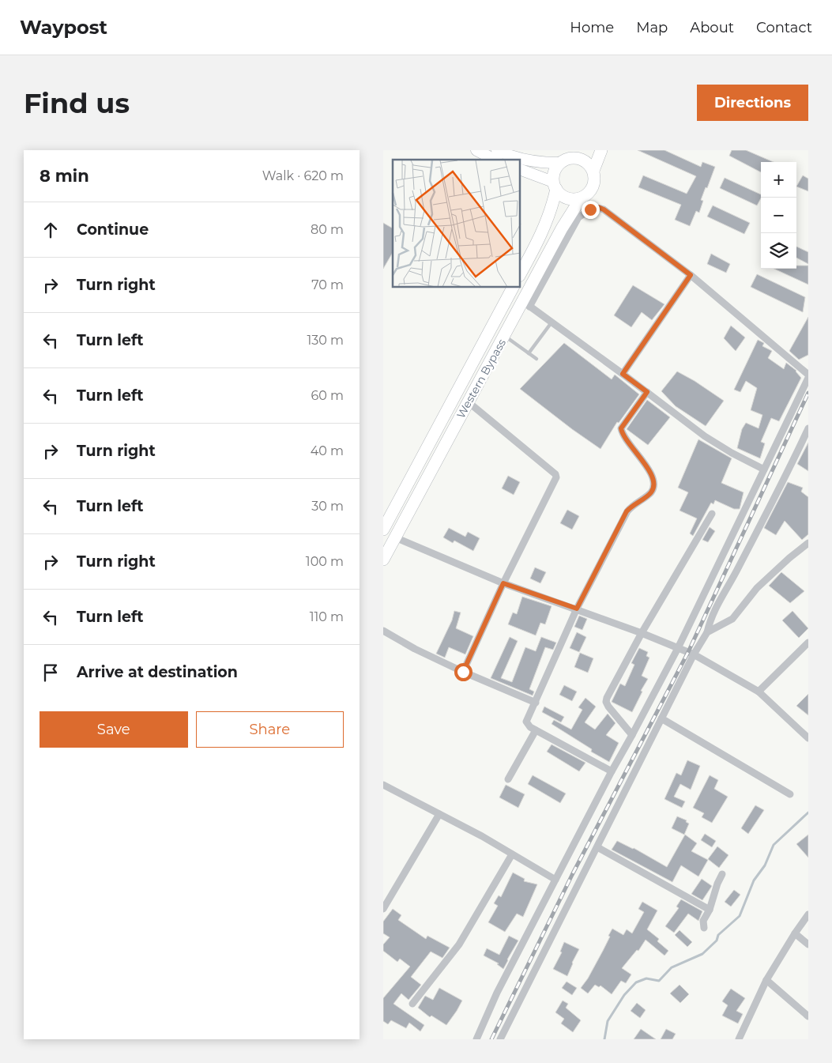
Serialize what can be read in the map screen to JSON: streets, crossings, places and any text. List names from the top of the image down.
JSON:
{
  "streets": {
    "main road": ["Western Bypass"]
  },
  "page": {
    "header": "Waypost",
    "nav": [
      "Home",
      "Map",
      "About",
      "Contact"
    ],
    "buttons": [
      "Directions",
      ["Save", "Share"]
    ],
    "title": "Find us",
    "heading": ["8 min", "Walk · 620 m"],
    "map_buttons": ["+", "−"],
    "list": [
      ["Continue", "80 m"],
      ["Turn right", "70 m"],
      ["Turn left", "130 m"],
      ["Turn left", "60 m"],
      ["Turn right", "40 m"],
      ["Turn left", "30 m"],
      ["Turn right", "100 m"],
      ["Turn left", "110 m"],
      "Arrive at destination"
    ]
  }
}
